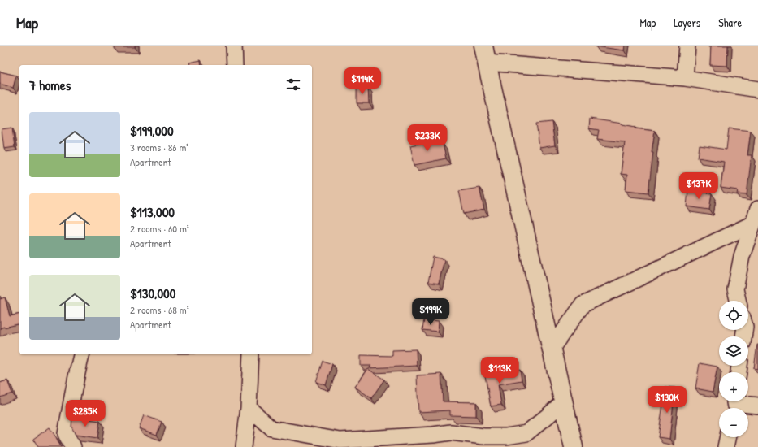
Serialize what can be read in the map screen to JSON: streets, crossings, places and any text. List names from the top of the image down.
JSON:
{
  "page": {
    "header": "Map",
    "nav": ["Map", "Layers", "Share"],
    "heading": "7 homes",
    "price": [
      "$114K",
      "$233K",
      "$137K",
      "$199K",
      "$113K",
      "$130K",
      "$285K"
    ],
    "list": [
      {
        "name": "$199,000",
        "note": "3 rooms · 86 m² · Apartment"
      },
      {
        "name": "$113,000",
        "note": "2 rooms · 60 m² · Apartment"
      },
      {
        "name": "$130,000",
        "note": "2 rooms · 68 m² · Apartment"
      }
    ],
    "map_buttons": ["+", "−"]
  }
}
